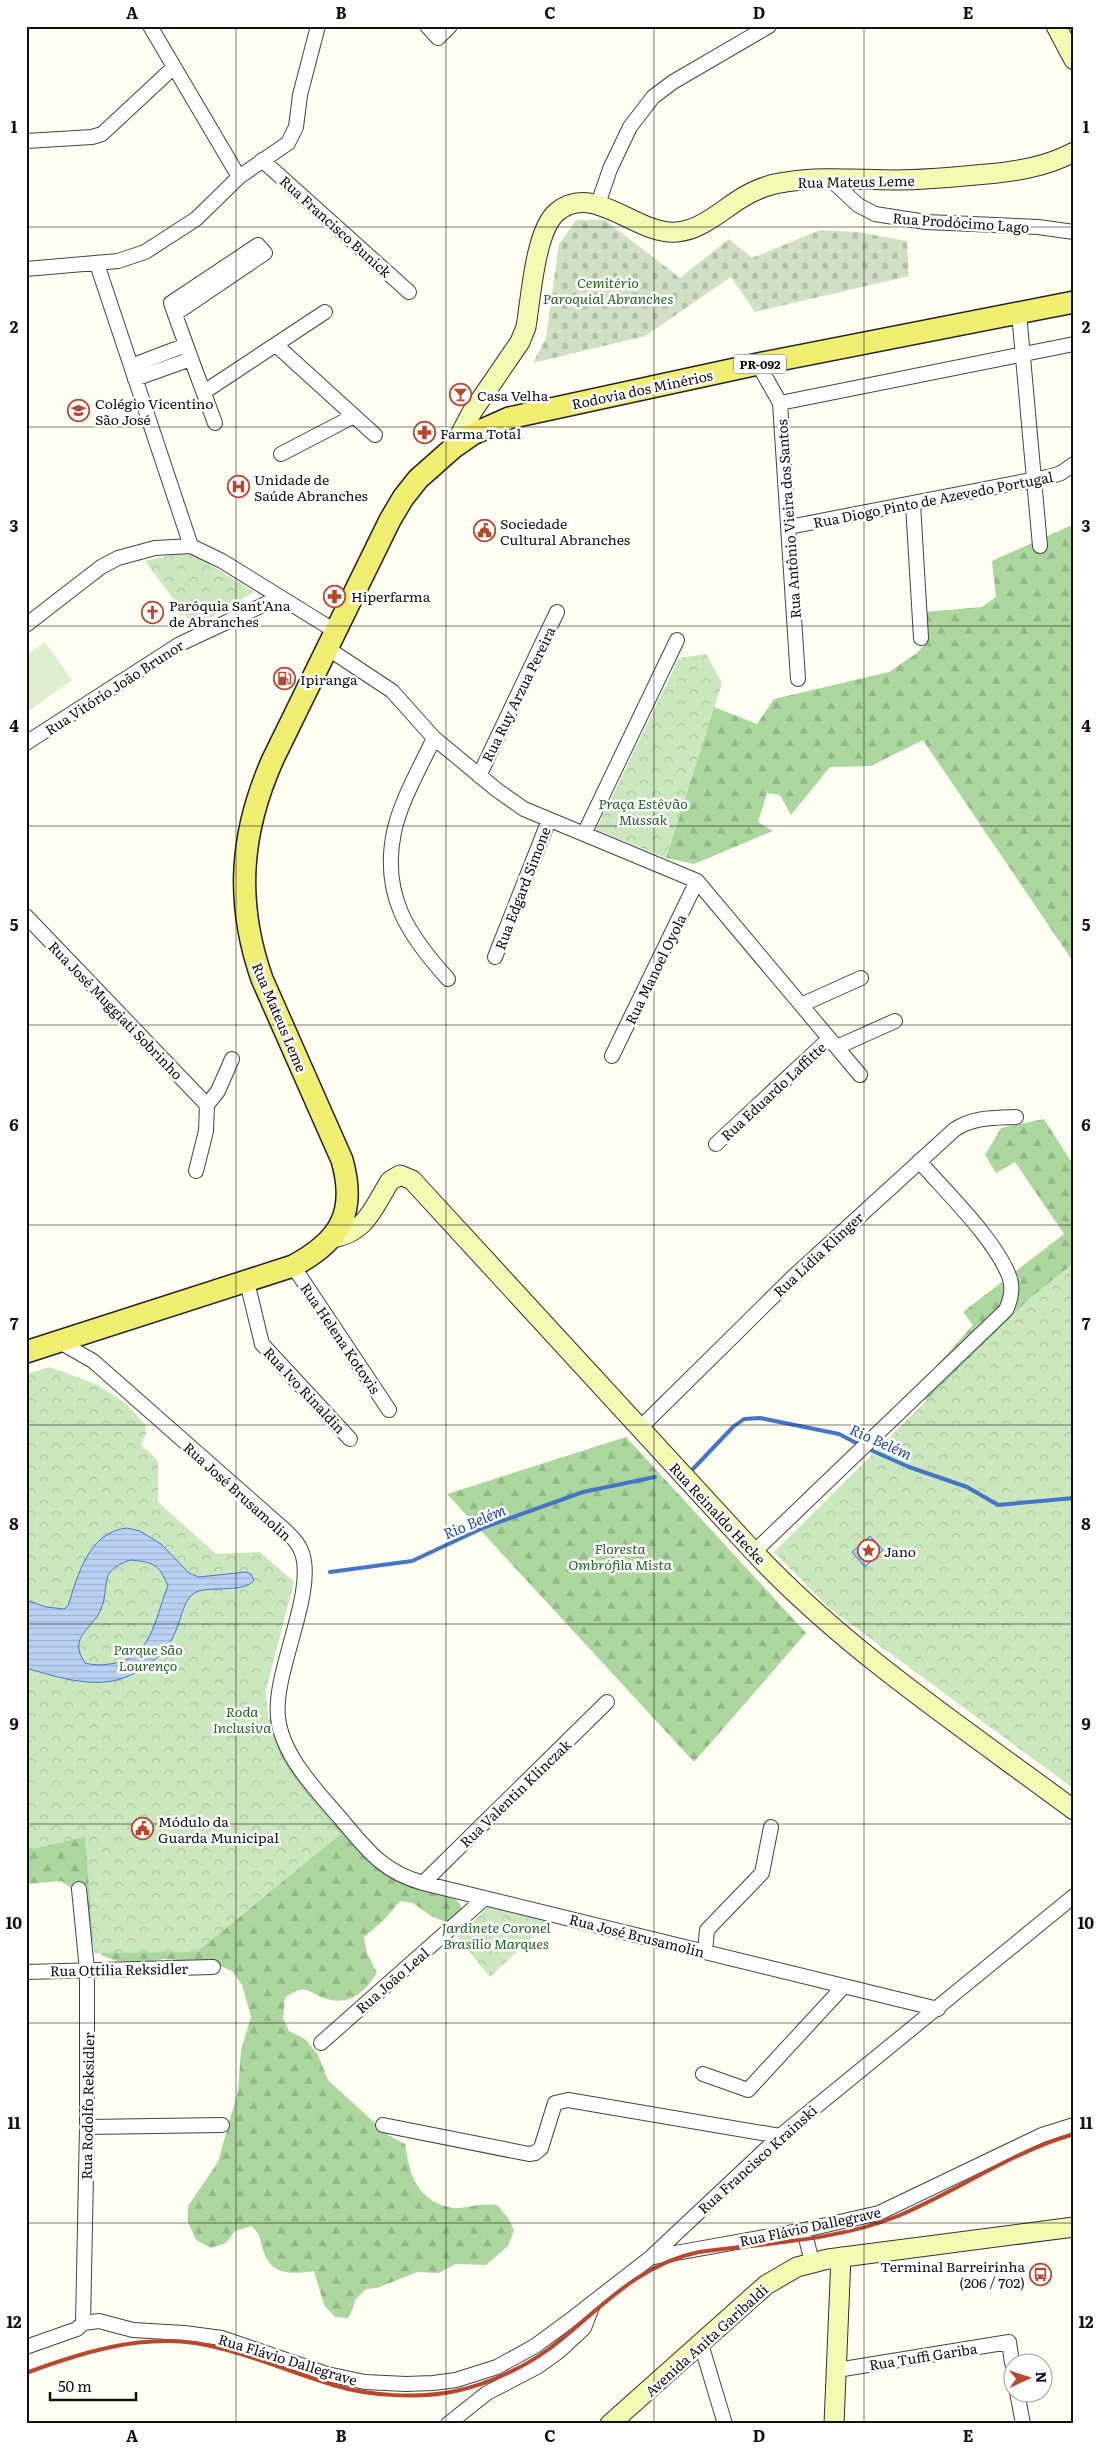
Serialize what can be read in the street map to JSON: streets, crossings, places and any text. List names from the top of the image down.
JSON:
{
  "streets": {
    "main road": ["Rua Mateus Leme", "PR-092", "Rodovia dos Minérios"],
    "street": [
      "Rua Prodócimo Lago",
      "Rua Francisco Bunick",
      "Rua Diogo Pinto de Azevedo Portugal",
      "Rua Antônio Vieira dos Santos",
      "Rua Vitório João Brunor",
      "Rua Ruy Arzua Pereira",
      "Rua Edgard Simone",
      "Rua Manoel Oyola",
      "Rua José Muggiati Sobrinho",
      "Rua Eduardo Laffitte",
      "Rua Lídia Klinger",
      "Rua Helena Kotovis",
      "Rua Ivo Rinaldin",
      "Rua José Brusamolin",
      "Rua Reinaldo Hecke",
      "Rua Valentin Klinczak",
      "Rua Ottília Reksidler",
      "Rua João Leal",
      "Rua Rodolfo Reksidler",
      "Rua Francisco Krainski",
      "Rua Flávio Dallegrave",
      "Avenida Anita Garibaldi",
      "Rua Tuffi Gariba"
    ]
  },
  "crossings": [
    ["Rua Mateus Leme", "Rua Prodócimo Lago"],
    ["Rua Mateus Leme", "Rodovia dos Minérios"],
    ["Rua Mateus Leme", "Rua Helena Kotovis"],
    ["Rua Mateus Leme", "Rua Ivo Rinaldin"],
    ["Rua Mateus Leme", "Rua José Brusamolin"],
    ["Rua Mateus Leme", "Rua Reinaldo Hecke"],
    ["Rodovia dos Minérios", "Rua Antônio Vieira dos Santos"],
    ["Rua Diogo Pinto de Azevedo Portugal", "Rua Antônio Vieira dos Santos"],
    ["Rua Lídia Klinger", "Rua Reinaldo Hecke"],
    ["Rua José Brusamolin", "Rua Valentin Klinczak"],
    ["Rua José Brusamolin", "Rua João Leal"],
    ["Rua José Brusamolin", "Rua Francisco Krainski"],
    ["Rua Ottília Reksidler", "Rua Rodolfo Reksidler"],
    ["Rua Rodolfo Reksidler", "Rua Flávio Dallegrave"],
    ["Rua Francisco Krainski", "Rua Flávio Dallegrave"]
  ],
  "water": ["Rio Belém"],
  "parks": [
    "Cemitério Paroquial Abranches",
    "Praça Estêvão Mussak",
    "Floresta Ombrófila Mista",
    "Parque São Lourenço",
    "Roda Inclusiva",
    "Jardinete Coronel Brasílio Marques"
  ],
  "places": {
    "bar": ["Casa Velha"],
    "school or university": ["Colégio Vicentino São José"],
    "pharmacy": ["Farma Total", "Hiperfarma"],
    "hospital": ["Unidade de Saúde Abranches"],
    "public building": ["Sociedade Cultural Abranches", "Módulo da Guarda Municipal"],
    "church": ["Paróquia Sant'Ana de Abranches"],
    "fuel station": ["Ipiranga"],
    "place": ["Jano"],
    "bus stop": ["Terminal Barreirinha (206 / 702)"]
  },
  "scale_bar": "50 m",
  "north": "right",
  "grid": {
    "columns": [
      "A",
      "B",
      "C",
      "D",
      "E"
    ],
    "rows": [
      "1",
      "2",
      "3",
      "4",
      "5",
      "6",
      "7",
      "8",
      "9",
      "10",
      "11",
      "12"
    ]
  }
}
